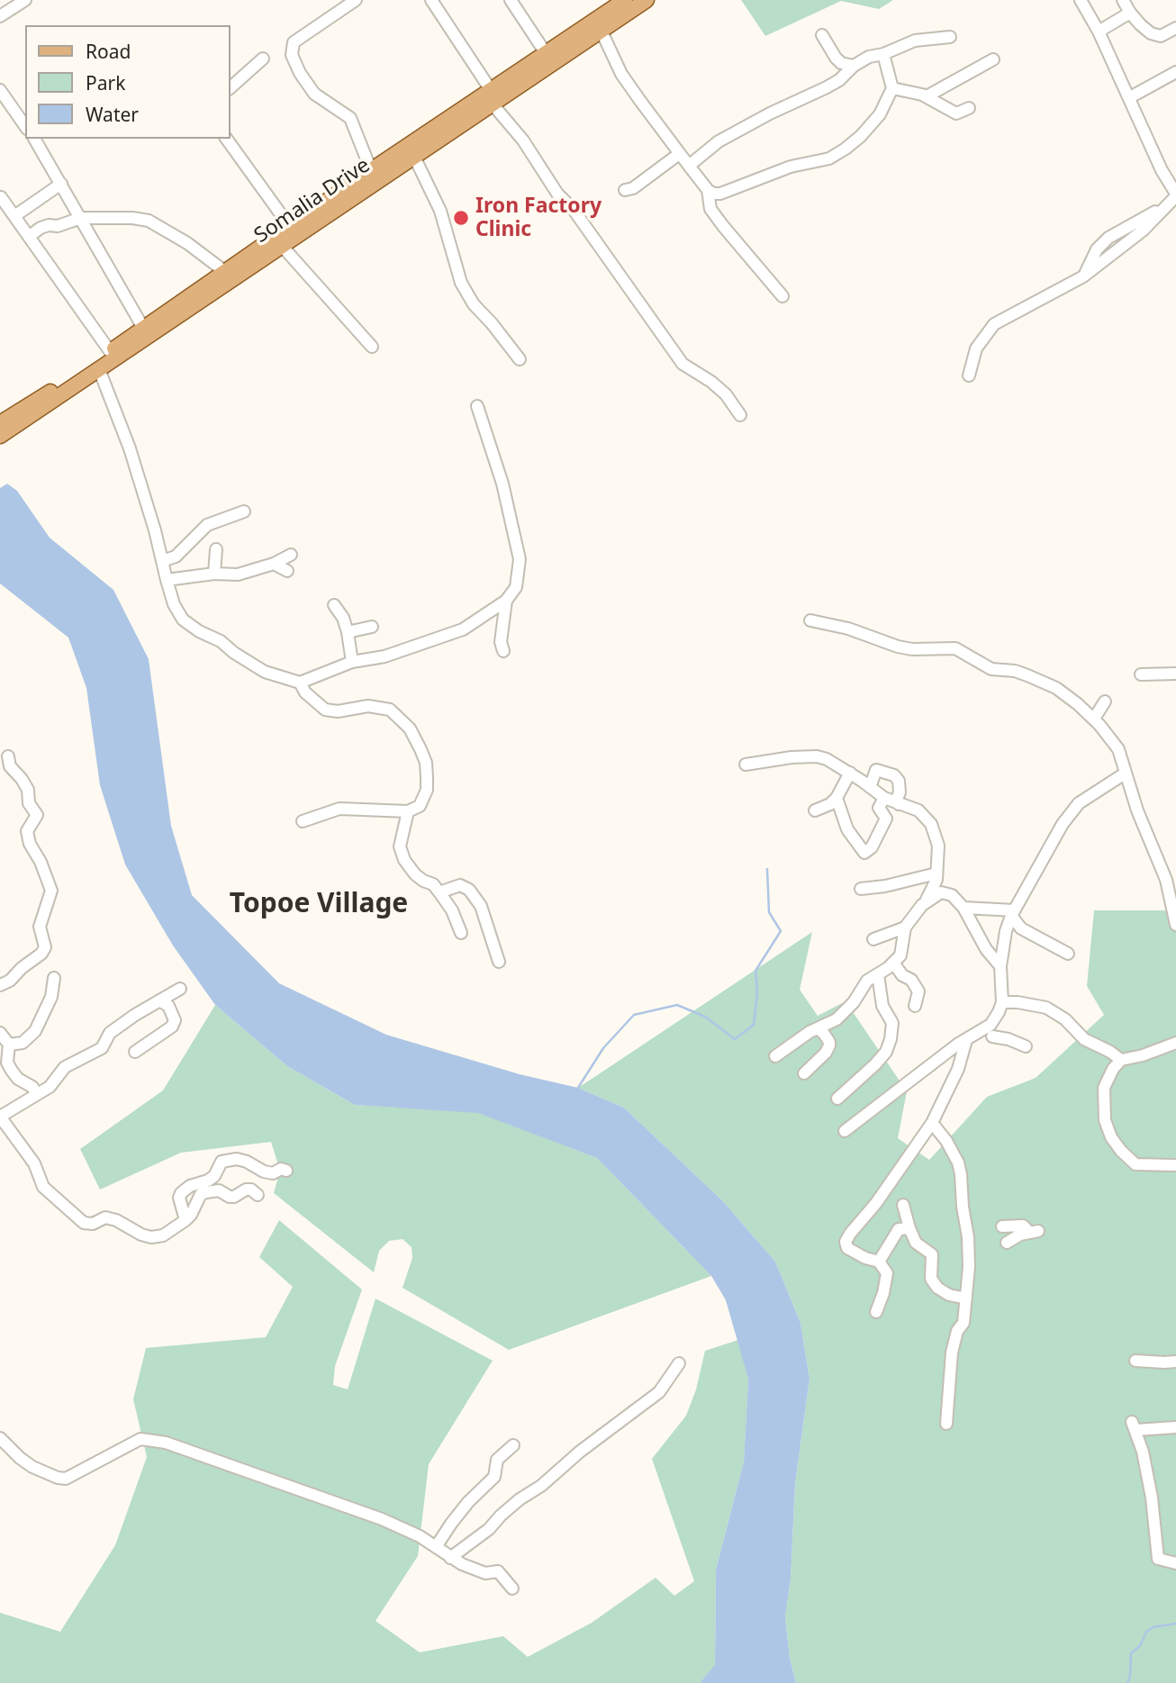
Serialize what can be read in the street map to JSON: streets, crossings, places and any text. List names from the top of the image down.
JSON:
{
  "streets": {
    "main road": ["Somalia Drive"]
  },
  "districts": ["Topoe Village"],
  "places": ["Iron Factory Clinic"],
  "legend": ["Road", "Park", "Water"]
}
